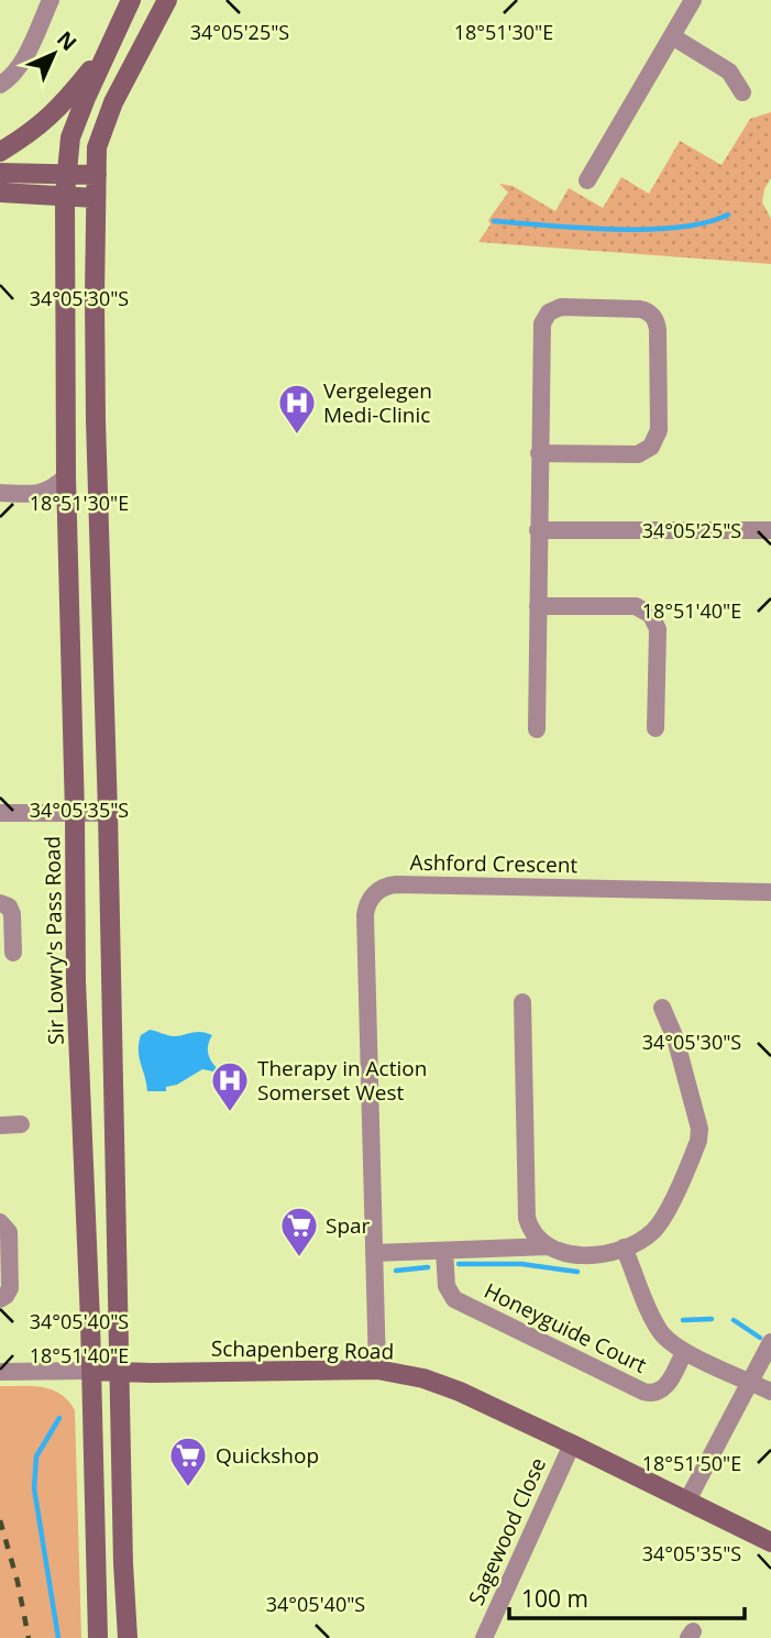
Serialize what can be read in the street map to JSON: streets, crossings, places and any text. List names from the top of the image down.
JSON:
{
  "streets": {
    "main road": ["Sir Lowry's Pass Road", "Schapenberg Road"],
    "street": ["Ashford Crescent", "Honeyguide Court", "Sagewood Close"]
  },
  "crossings": [
    ["Ashford Crescent", "Schapenberg Road"],
    ["Sir Lowry's Pass Road", "Schapenberg Road"],
    ["Schapenberg Road", "Sagewood Close"]
  ],
  "places": {
    "hospital": ["Vergelegen Medi-Clinic", "Therapy in Action Somerset West"],
    "supermarket": ["Spar", "Quickshop"]
  },
  "scale_bar": "100 m",
  "north": "top right",
  "coordinates": [
    "34°05'25\"S",
    "18°51'30\"E",
    "34°05'30\"S",
    "18°51'40\"E",
    "34°05'35\"S",
    "34°05'40\"S",
    "18°51'50\"E"
  ]
}
